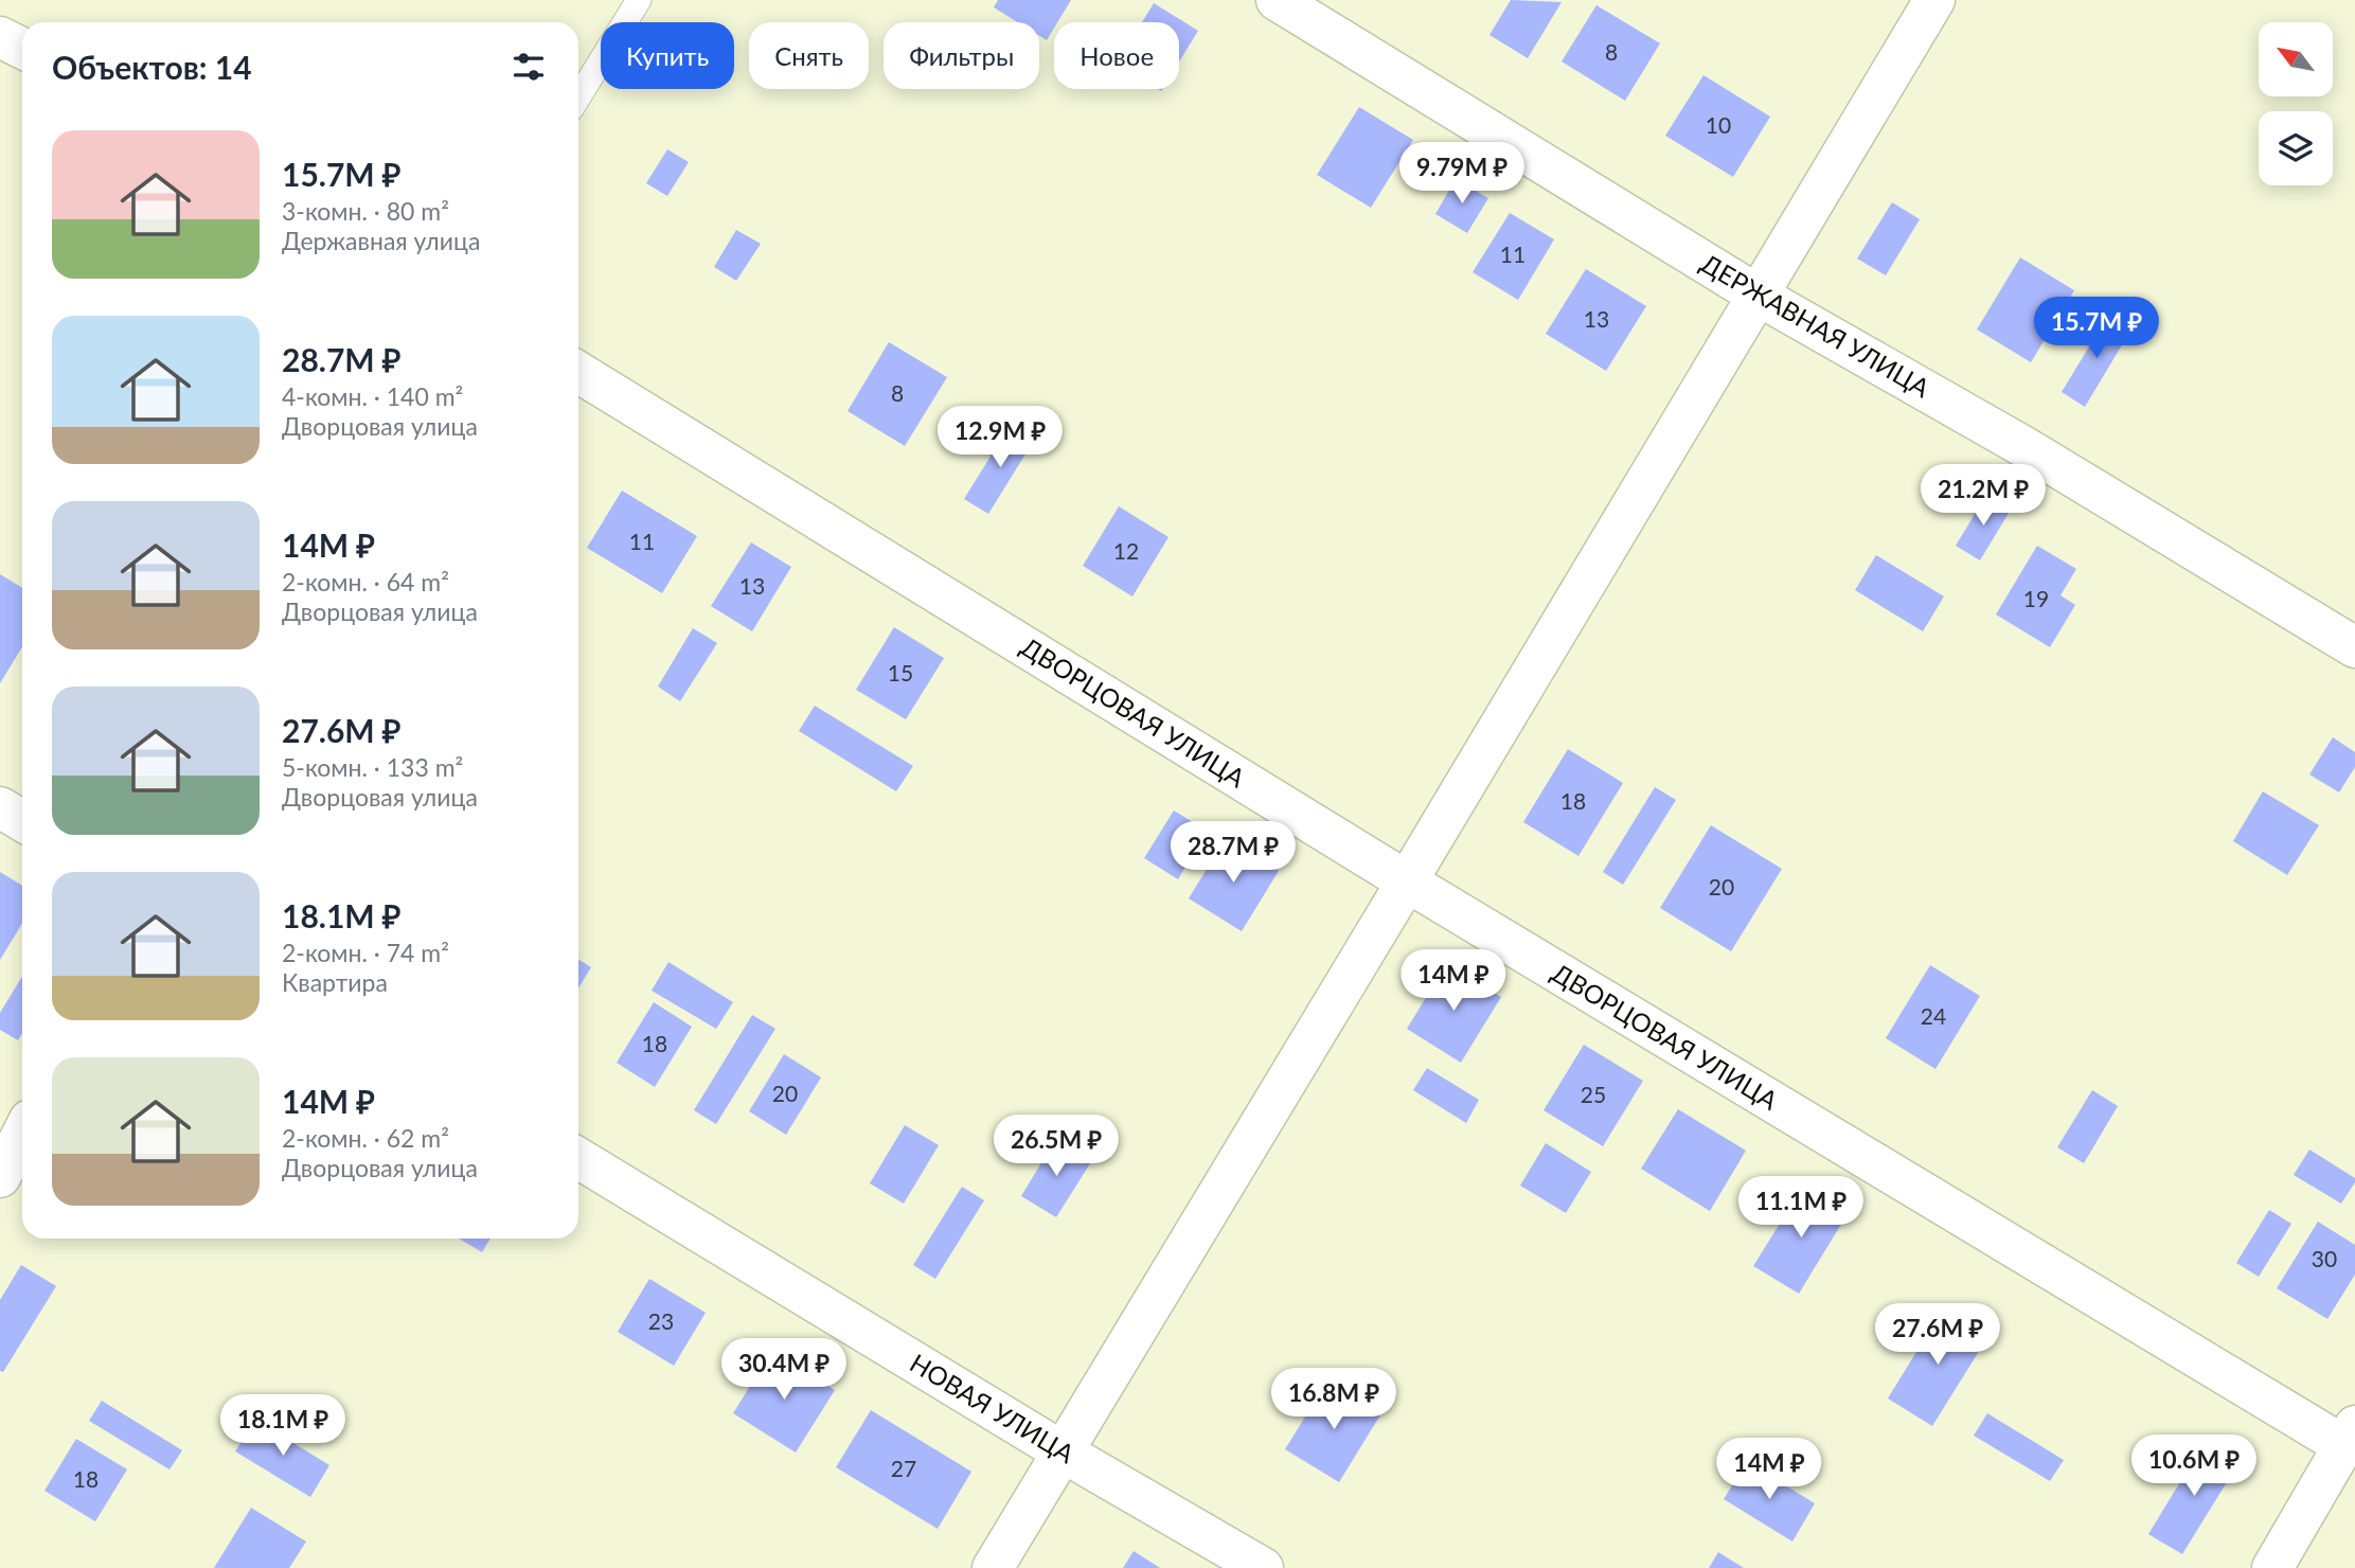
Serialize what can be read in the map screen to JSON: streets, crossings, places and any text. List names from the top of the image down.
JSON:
{
  "streets": {
    "street": ["ДЕРЖАВНАЯ УЛИЦА", "ДВОРЦОВАЯ УЛИЦА", "НОВАЯ УЛИЦА"]
  },
  "house_numbers": [
    "8",
    "10",
    "11",
    "13",
    "8",
    "11",
    "12",
    "13",
    "19",
    "15",
    "18",
    "20",
    "24",
    "18",
    "20",
    "25",
    "30",
    "23",
    "27",
    "18"
  ],
  "north": "top left",
  "page": {
    "chip": [
      "Купить",
      "Снять",
      "Фильтры",
      "Новое"
    ],
    "heading": "Объектов: 14",
    "list": [
      {
        "name": "15.7M ₽",
        "note": "3-комн. · 80 m² · Державная улица"
      },
      {
        "name": "28.7M ₽",
        "note": "4-комн. · 140 m² · Дворцовая улица"
      },
      {
        "name": "14M ₽",
        "note": "2-комн. · 64 m² · Дворцовая улица"
      },
      {
        "name": "27.6M ₽",
        "note": "5-комн. · 133 m² · Дворцовая улица"
      },
      {
        "name": "18.1M ₽",
        "note": "2-комн. · 74 m² · Квартира"
      },
      {
        "name": "14M ₽",
        "note": "2-комн. · 62 m² · Дворцовая улица"
      }
    ],
    "price": [
      "9.79M ₽",
      "15.7M ₽",
      "12.9M ₽",
      "21.2M ₽",
      "28.7M ₽",
      "14M ₽",
      "26.5M ₽",
      "11.1M ₽",
      "27.6M ₽",
      "30.4M ₽",
      "16.8M ₽",
      "18.1M ₽",
      "10.6M ₽",
      "14M ₽"
    ]
  }
}
